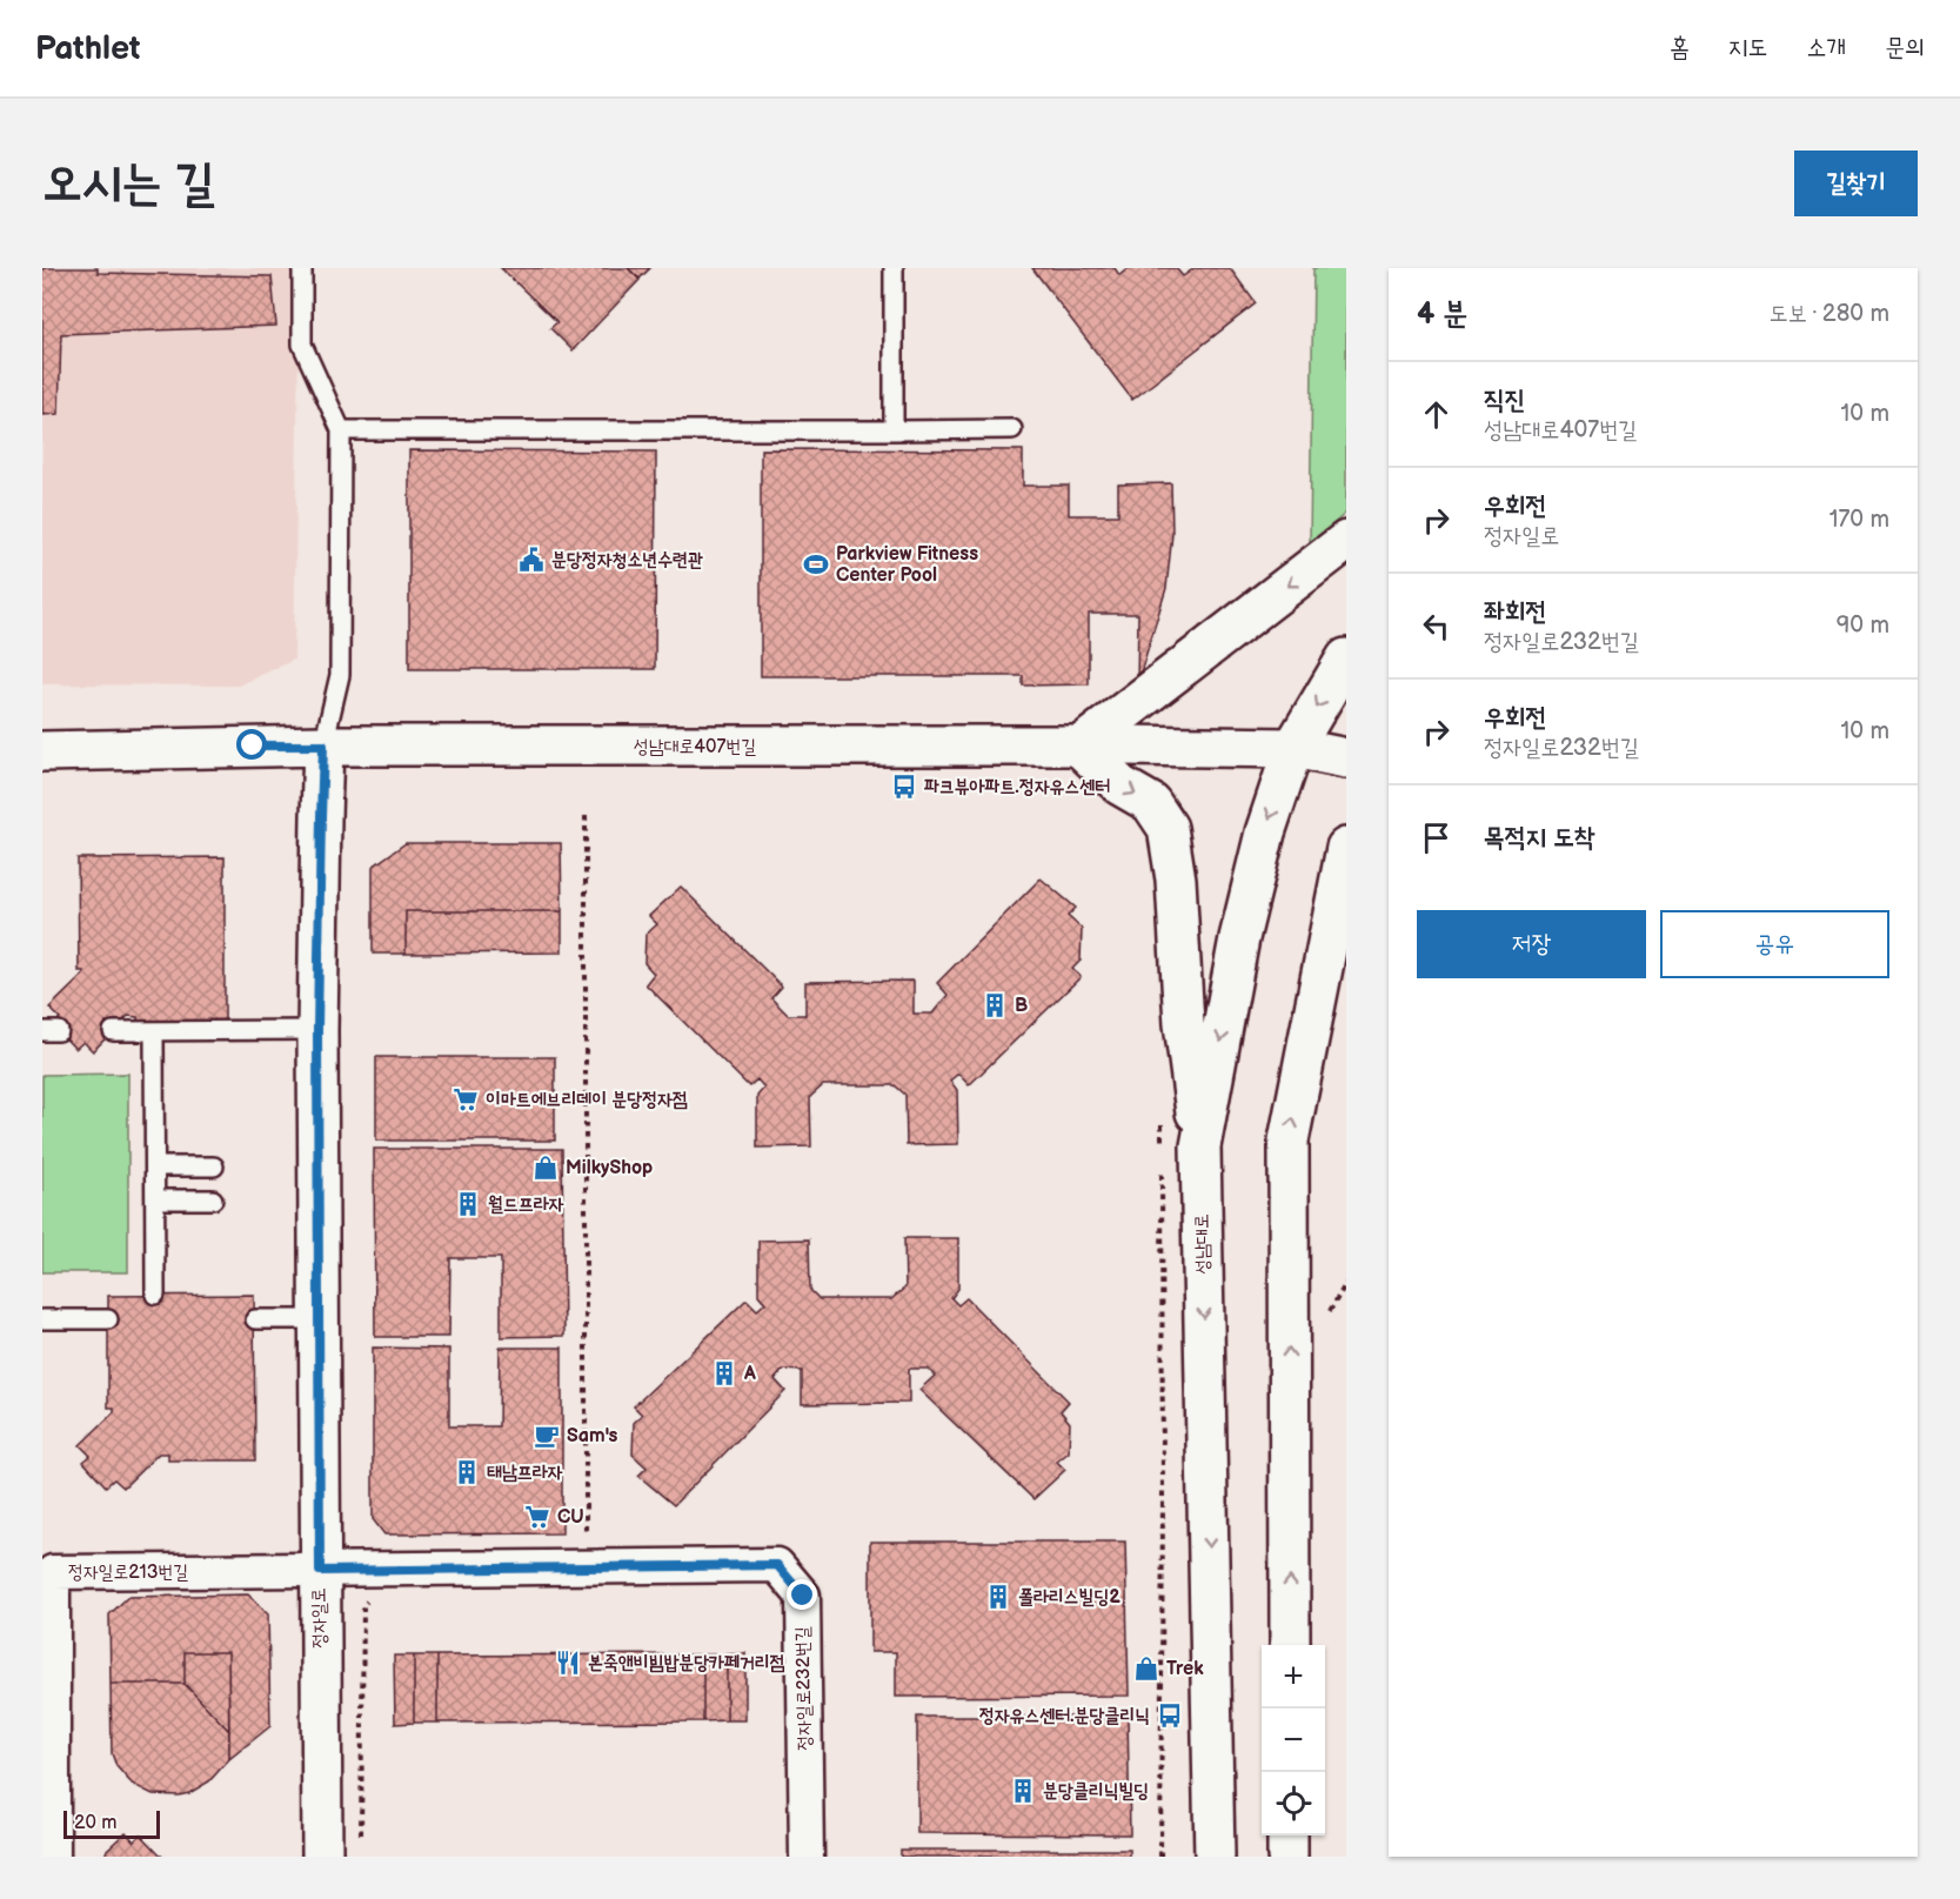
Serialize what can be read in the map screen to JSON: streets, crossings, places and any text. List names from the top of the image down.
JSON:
{
  "streets": {
    "main road": ["성남대로407번길", "성남대로", "정자일로"],
    "street": ["정자일로213번길", "정자일로232번길"]
  },
  "crossings": [
    ["성남대로407번길", "성남대로"],
    ["성남대로407번길", "정자일로"],
    ["정자일로213번길", "정자일로"],
    ["정자일로213번길", "정자일로232번길"],
    ["정자일로", "정자일로232번길"]
  ],
  "places": {
    "public building": ["분당정자청소년수련관"],
    "sports": ["Parkview Fitness Center Pool"],
    "bus stop": ["파크뷰아파트.정자유스센터", "정자유스센터.분당클리닉"],
    "building": [
      "B",
      "월드프라자",
      "A",
      "태남프라자",
      "폴라리스빌딩2",
      "분당클리닉빌딩"
    ],
    "supermarket": ["이마트에브리데이 분당정자점", "CU"],
    "shop": ["MilkyShop", "Trek"],
    "cafe": ["Sam's"],
    "restaurant": ["본죽앤비빔밥분당카페거리점"]
  },
  "scale_bar": "20 m",
  "page": {
    "header": "Pathlet",
    "nav": [
      "홈",
      "지도",
      "소개",
      "문의"
    ],
    "buttons": [
      "길찾기",
      ["저장", "공유"]
    ],
    "title": "오시는 길",
    "heading": ["4 분", "도보 · 280 m"],
    "list": [
      ["직진", "성남대로407번길", "10 m"],
      ["우회전", "정자일로", "170 m"],
      ["좌회전", "정자일로232번길", "90 m"],
      ["우회전", "정자일로232번길", "10 m"],
      "목적지 도착"
    ],
    "map_buttons": ["+", "−"],
    "scale": "20 m"
  }
}
